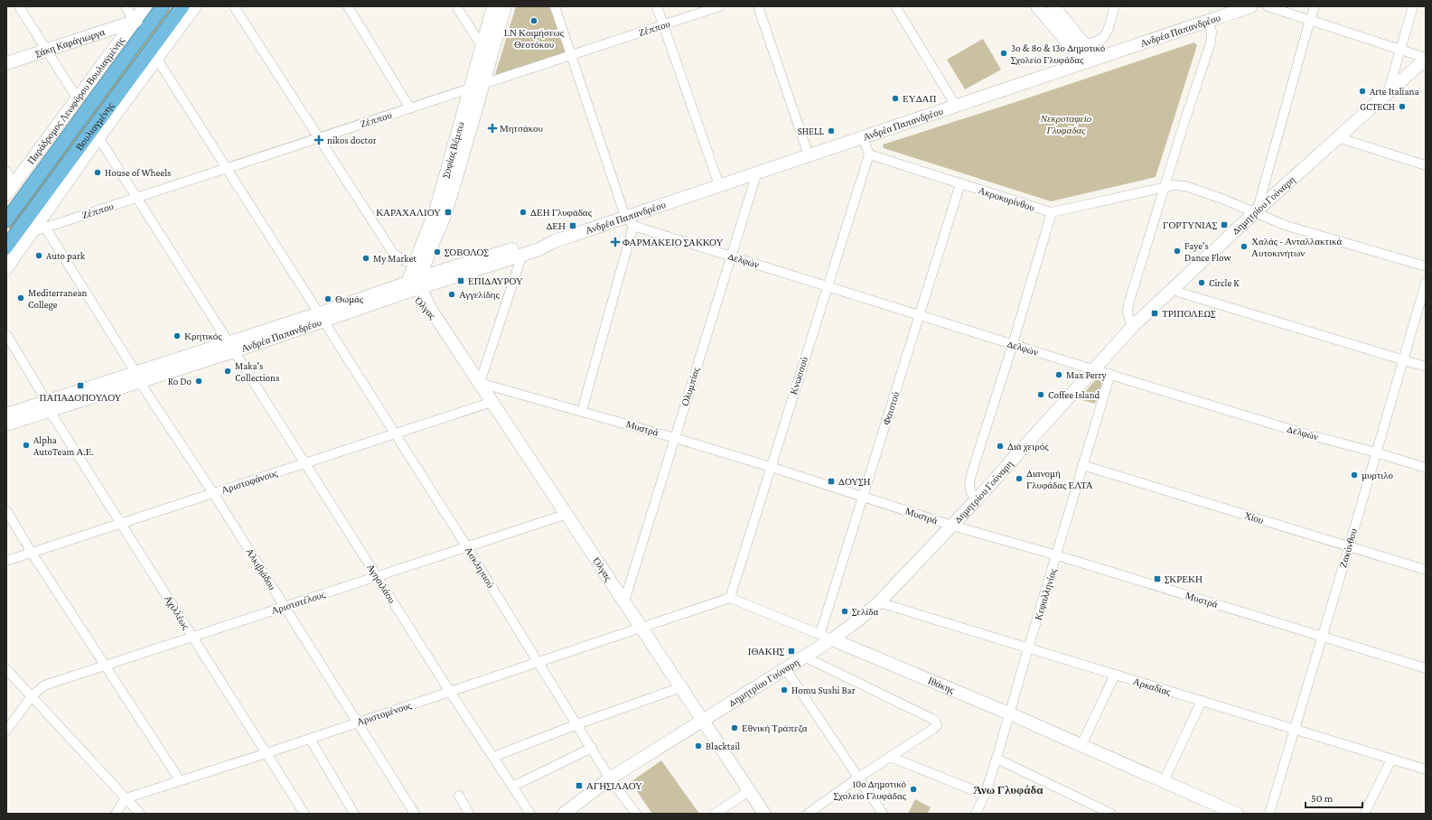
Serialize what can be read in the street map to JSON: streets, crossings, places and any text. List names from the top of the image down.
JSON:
{
  "streets": {
    "main road": [
      "Ανδρέα Παπανδρέου",
      "Σάκη Καράγιωργα",
      "Παράδρομος Λεωφόρου Βουλιαγμένης",
      "Βουλιαγμένης",
      "Σοφίας Βέμπω",
      "Δημητρίου Γούναρη",
      "Όλγας",
      "Ιθάκης"
    ],
    "street": [
      "Ζέππου",
      "Ακροκορίνθου",
      "Δελφών",
      "Κνωσσού",
      "Ολυμπίας",
      "Φαιστού",
      "Μυστρά",
      "Αριστοφάνους",
      "Χίου",
      "Ζακύνθου",
      "Ασκληπιού",
      "Αλκιβιάδου",
      "Αγησιλάου",
      "Κεφαλληνίας",
      "Αριστοτέλους",
      "Αχιλλέως",
      "Αρκαδίας",
      "Αριστομένους"
    ]
  },
  "crossings": [
    ["Ζέππου", "Σοφίας Βέμπω"],
    ["Ζέππου", "Ασκληπιού"],
    ["Ζέππου", "Αλκιβιάδου"],
    ["Ζέππου", "Αγησιλάου"],
    ["Ανδρέα Παπανδρέου", "Σοφίας Βέμπω"],
    ["Ανδρέα Παπανδρέου", "Δελφών"],
    ["Ανδρέα Παπανδρέου", "Όλγας"],
    ["Ανδρέα Παπανδρέου", "Ολυμπίας"],
    ["Ανδρέα Παπανδρέου", "Ασκληπιού"],
    ["Ανδρέα Παπανδρέου", "Αλκιβιάδου"],
    ["Ανδρέα Παπανδρέου", "Αγησιλάου"],
    ["Ανδρέα Παπανδρέου", "Αχιλλέως"],
    ["Σάκη Καράγιωργα", "Παράδρομος Λεωφόρου Βουλιαγμένης"],
    ["Σάκη Καράγιωργα", "Βουλιαγμένης"],
    ["Σοφίας Βέμπω", "Όλγας"],
    ["Ακροκορίνθου", "Κνωσσού"],
    ["Ακροκορίνθου", "Φαιστού"],
    ["Δημητρίου Γούναρη", "Δελφών"],
    ["Δημητρίου Γούναρη", "Όλγας"],
    ["Δημητρίου Γούναρη", "Μυστρά"],
    ["Δημητρίου Γούναρη", "Ασκληπιού"],
    ["Δημητρίου Γούναρη", "Ιθάκης"],
    ["Δημητρίου Γούναρη", "Αρκαδίας"],
    ["Δελφών", "Κνωσσού"],
    ["Δελφών", "Ολυμπίας"],
    ["Δελφών", "Φαιστού"],
    ["Δελφών", "Ζακύνθου"],
    ["Δελφών", "Κεφαλληνίας"],
    ["Όλγας", "Ολυμπίας"],
    ["Όλγας", "Μυστρά"],
    ["Όλγας", "Αριστοφάνους"],
    ["Όλγας", "Αριστοτέλους"],
    ["Όλγας", "Αριστομένους"],
    ["Κνωσσού", "Μυστρά"],
    ["Κνωσσού", "Ιθάκης"],
    ["Ολυμπίας", "Μυστρά"],
    ["Φαιστού", "Μυστρά"],
    ["Φαιστού", "Ιθάκης"],
    ["Μυστρά", "Ζακύνθου"],
    ["Μυστρά", "Κεφαλληνίας"],
    ["Αριστοφάνους", "Ασκληπιού"],
    ["Αριστοφάνους", "Αλκιβιάδου"],
    ["Αριστοφάνους", "Αγησιλάου"],
    ["Αριστοφάνους", "Αχιλλέως"],
    ["Χίου", "Ζακύνθου"],
    ["Χίου", "Κεφαλληνίας"],
    ["Ζακύνθου", "Αρκαδίας"],
    ["Ασκληπιού", "Αριστοτέλους"],
    ["Ασκληπιού", "Αριστομένους"],
    ["Αλκιβιάδου", "Αριστοτέλους"],
    ["Αλκιβιάδου", "Αριστομένους"],
    ["Αγησιλάου", "Αριστοτέλους"],
    ["Αγησιλάου", "Αριστομένους"],
    ["Κεφαλληνίας", "Ιθάκης"],
    ["Κεφαλληνίας", "Αρκαδίας"],
    ["Αριστοτέλους", "Αχιλλέως"],
    ["Αχιλλέως", "Αριστομένους"]
  ],
  "districts": ["Άνω Γλυφάδα"],
  "parks": ["Νεκροταφείο Γλυφάδας"],
  "places": {
    "other": [
      "Ι.Ν Κοιμήσεως Θεοτόκου",
      "3ο & 8ο & 13ο Δημοτικό Σχολείο Γλυφάδας",
      "Arte Italiana",
      "ΕΥΔΑΠ",
      "GCTECH",
      "SHELL",
      "House of Wheels",
      "ΔΕΗ Γλυφάδας",
      "Χαλάς - Ανταλλακτικά Αυτοκινήτων",
      "Faye's Dance Flow",
      "ΣΟΒΟΛΟΣ",
      "Auto park",
      "My Market",
      "Circle K",
      "Αγγελίδης",
      "Mediterranean College",
      "Θωμάς",
      "Κρητικός",
      "Maka's Collections",
      "Max Perry",
      "Ro Do",
      "Coffee Island",
      "Alpha AutoTeam Α.Ε.",
      "Διά χειρός",
      "μυρτιλο",
      "Διανομή Γλυφάδας ΕΛΤΑ",
      "Σελίδα",
      "Homu Sushi Bar",
      "Εθνική Τράπεζα",
      "Blacktail",
      "10o Δημοτικό Σχολείο Γλυφάδας"
    ],
    "health": ["Μητσάκου", "nikos doctor", "ΦΑΡΜΑΚΕΙΟ ΣΑΚΚΟΥ"],
    "transit": [
      "ΚΑΡΑΧΑΛΙΟΥ",
      "ΓΟΡΤΥΝΙΑΣ",
      "ΔΕΗ",
      "ΕΠΙΔΑΥΡΟΥ",
      "ΤΡΙΠΟΛΕΩΣ",
      "ΠΑΠΑΔΟΠΟΥΛΟΥ",
      "ΔΟΥΣΗ",
      "ΣΚΡΕΚΗ",
      "ΙΘΑΚΗΣ",
      "ΑΓΗΣΙΛΑΟΥ"
    ]
  },
  "scale_bar": "50 m"
}
